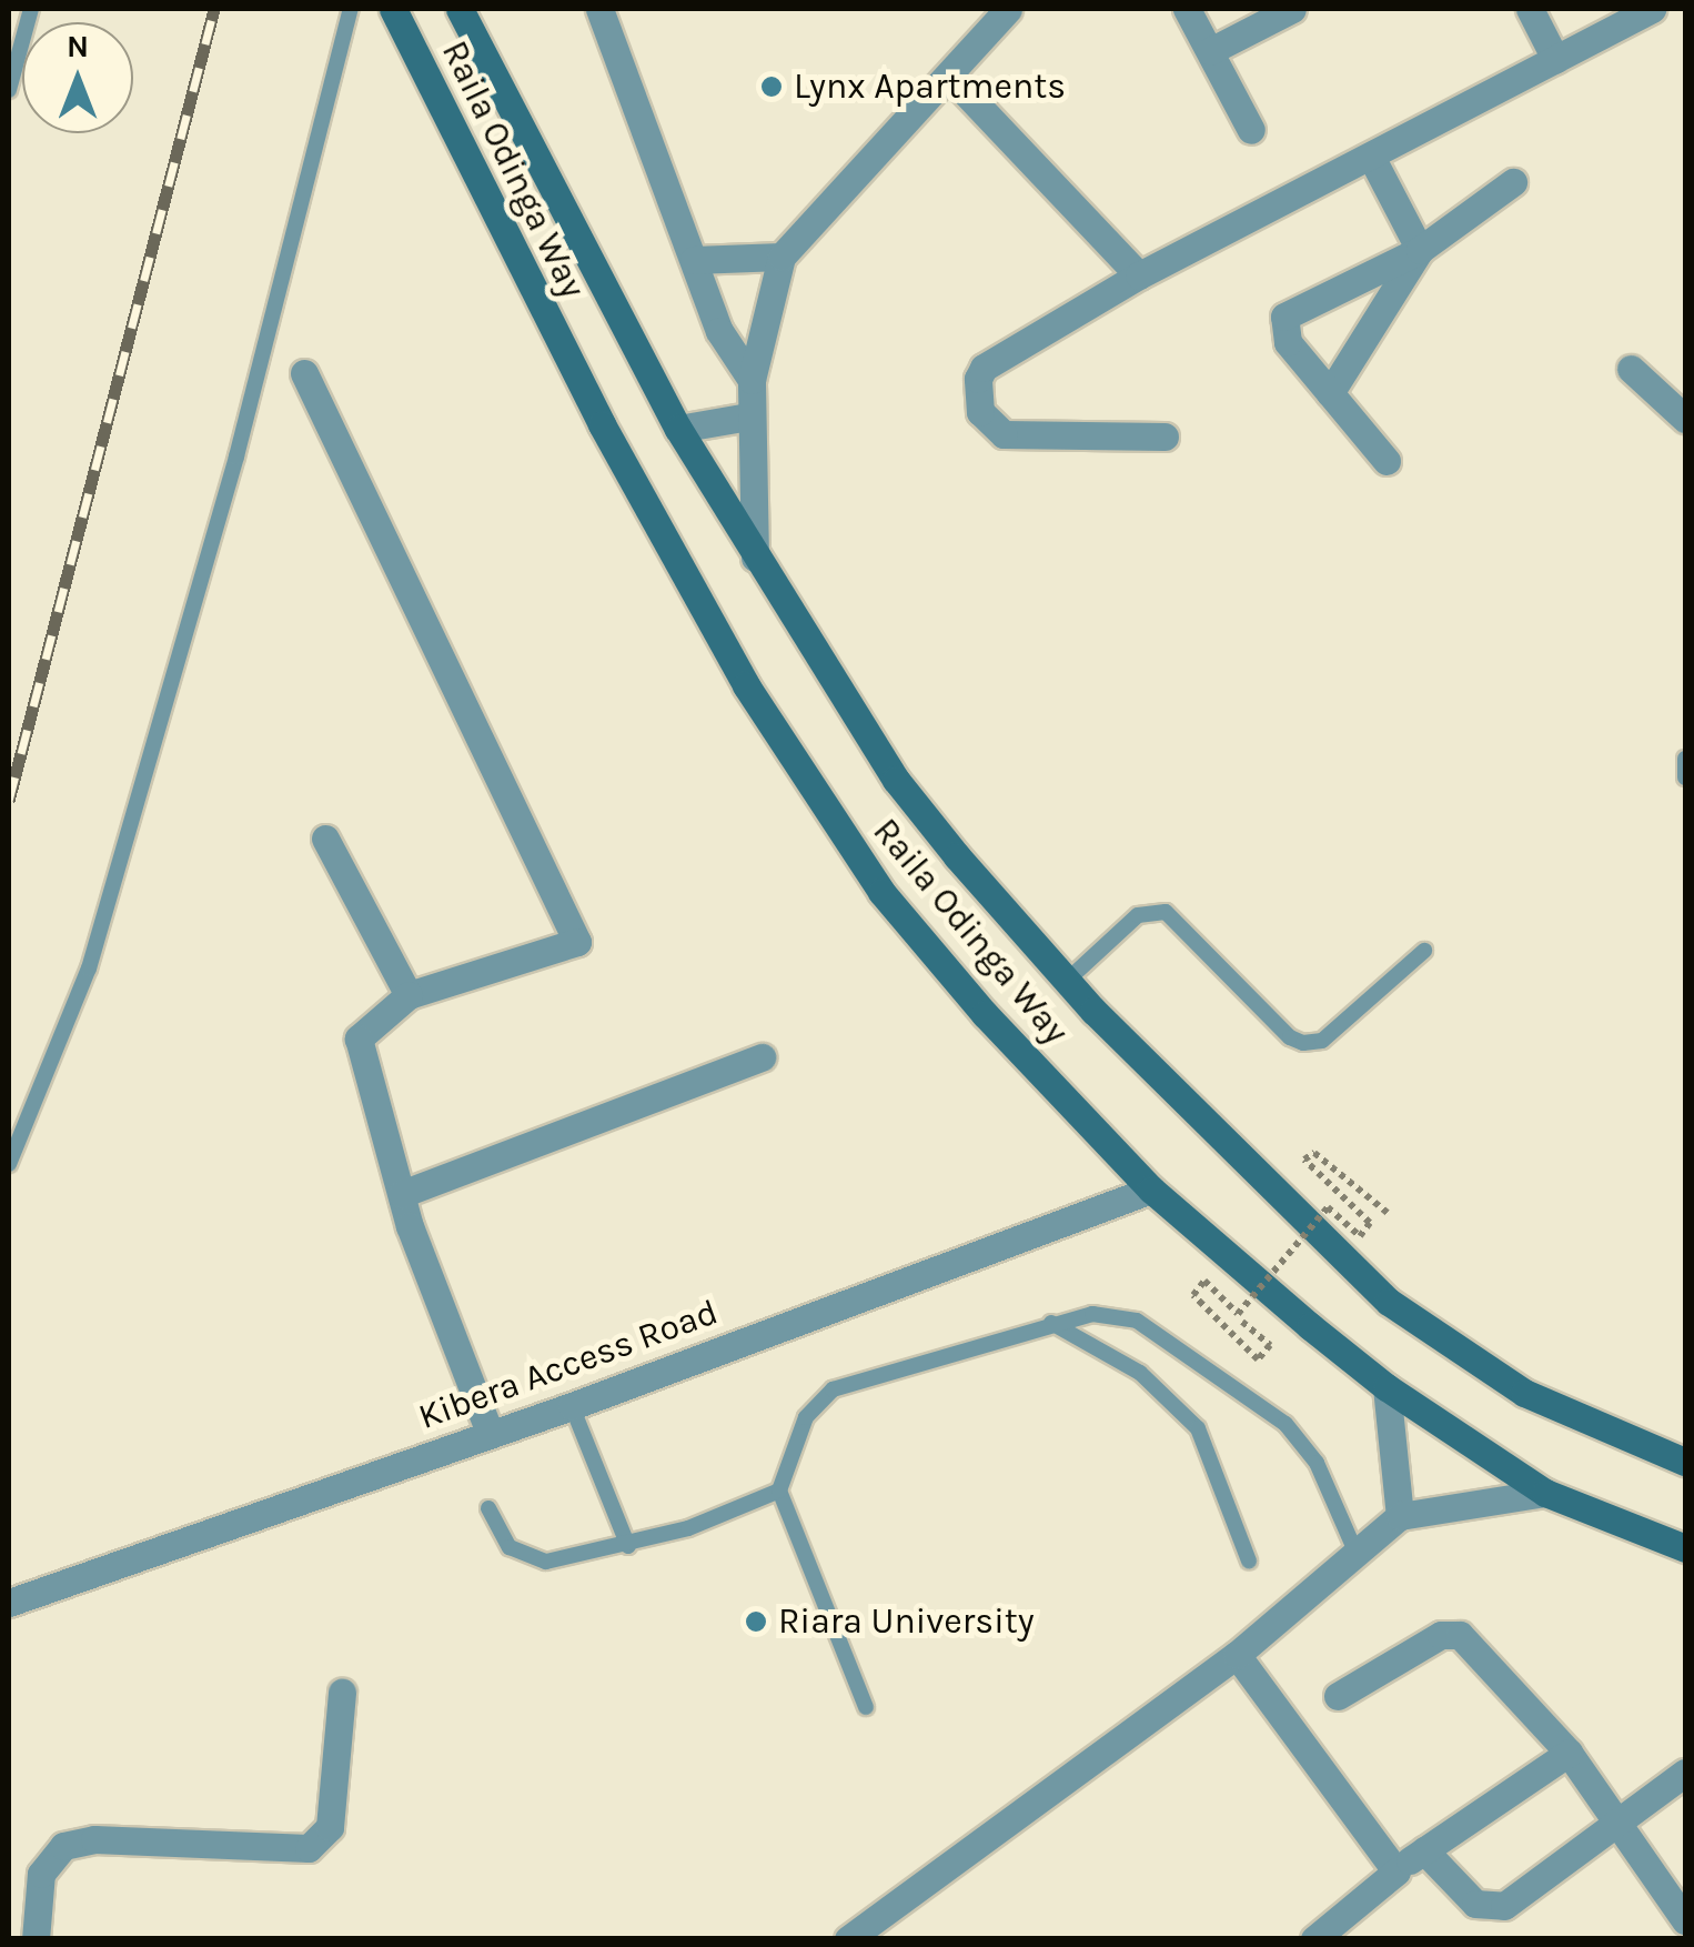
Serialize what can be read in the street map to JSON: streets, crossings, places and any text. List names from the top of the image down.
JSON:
{
  "streets": {
    "main road": ["Raila Odinga Way"],
    "street": ["Kibera Access Road"]
  },
  "crossings": [
    ["Raila Odinga Way", "Kibera Access Road"]
  ],
  "places": ["Lynx Apartments", "Riara University"],
  "north": "top"
}
